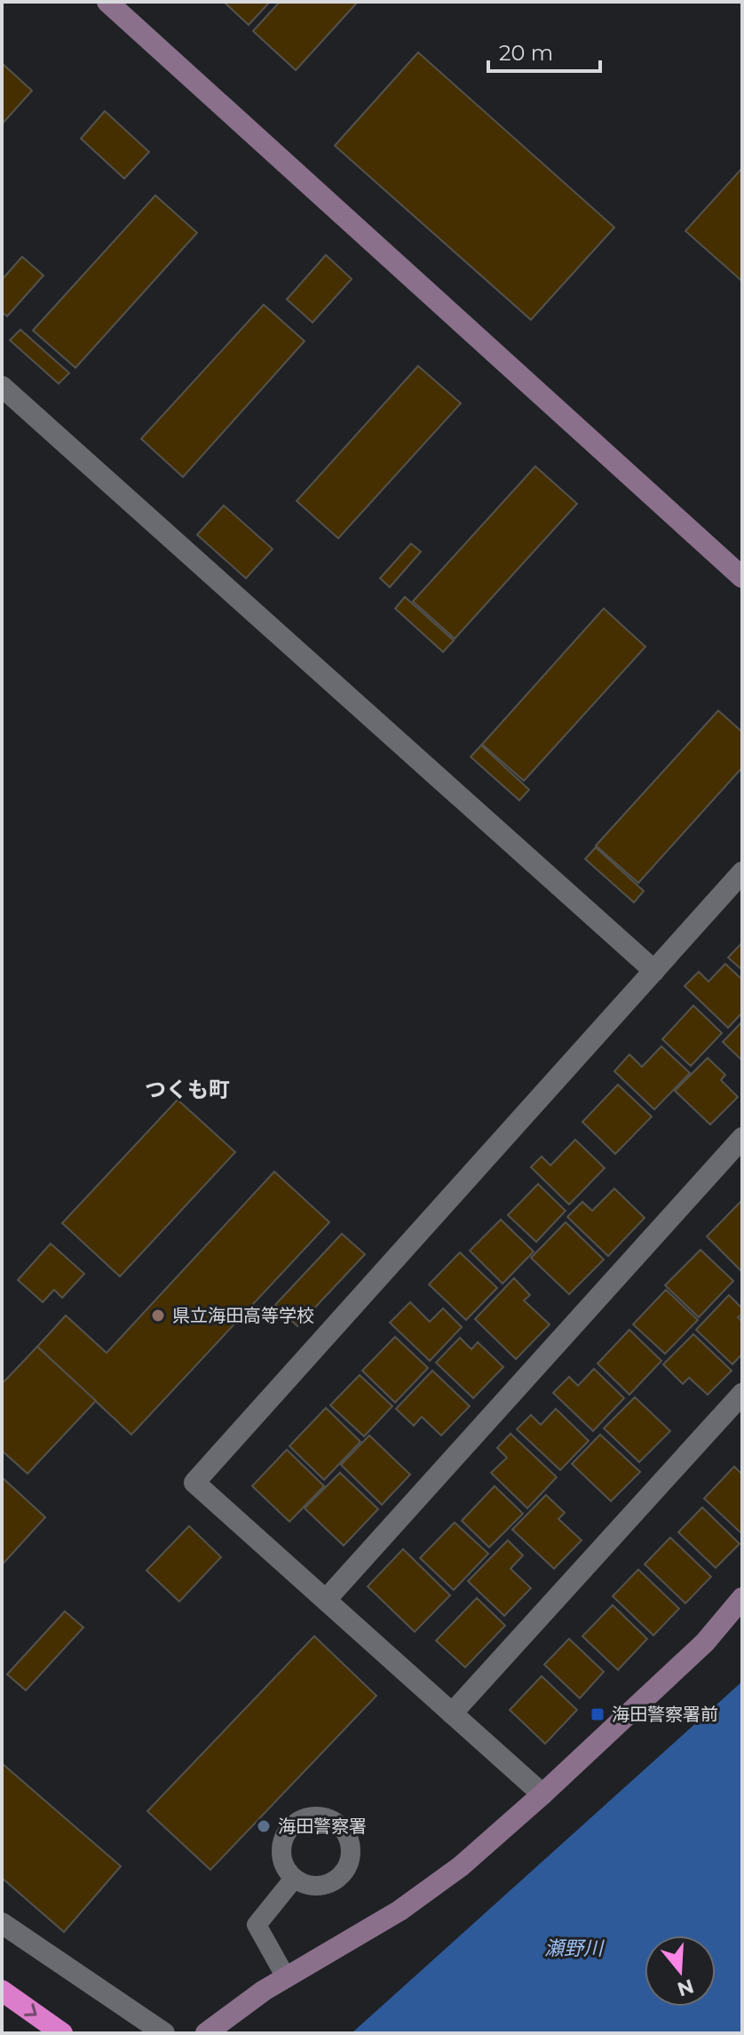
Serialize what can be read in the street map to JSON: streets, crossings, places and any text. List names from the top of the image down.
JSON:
{
  "districts": ["つくも町"],
  "water": ["瀬野川"],
  "places": {
    "other": ["県立海田高等学校", "海田警察署"],
    "transit": ["海田警察署前"]
  },
  "scale_bar": "20 m",
  "north": "bottom"
}
